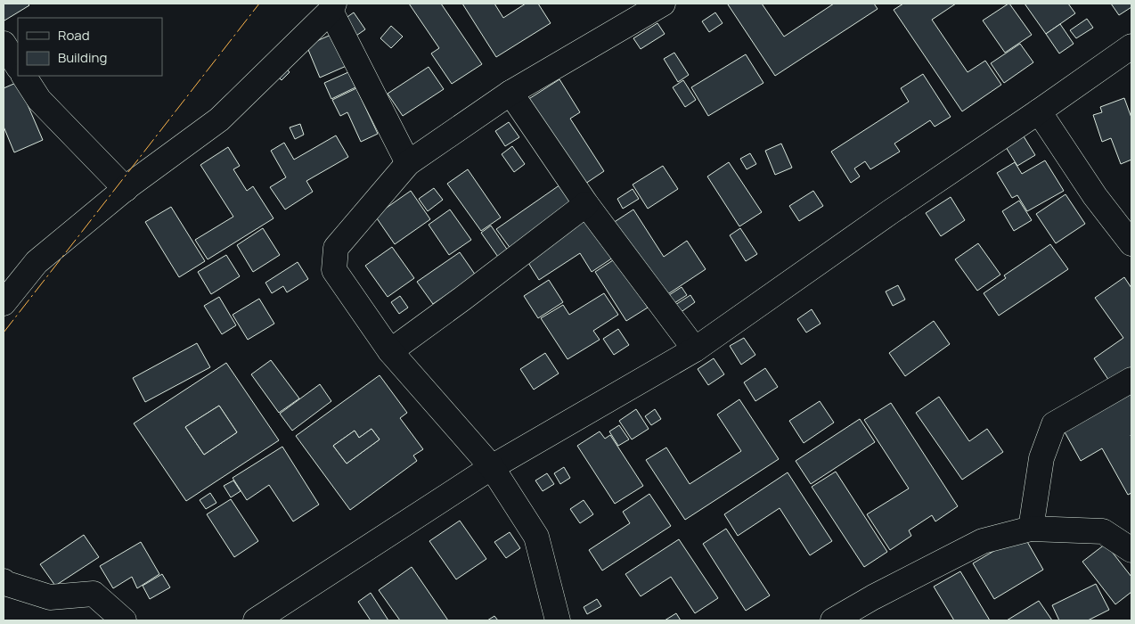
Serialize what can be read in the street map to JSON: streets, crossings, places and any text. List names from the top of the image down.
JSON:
{
  "legend": ["Road", "Building"]
}
